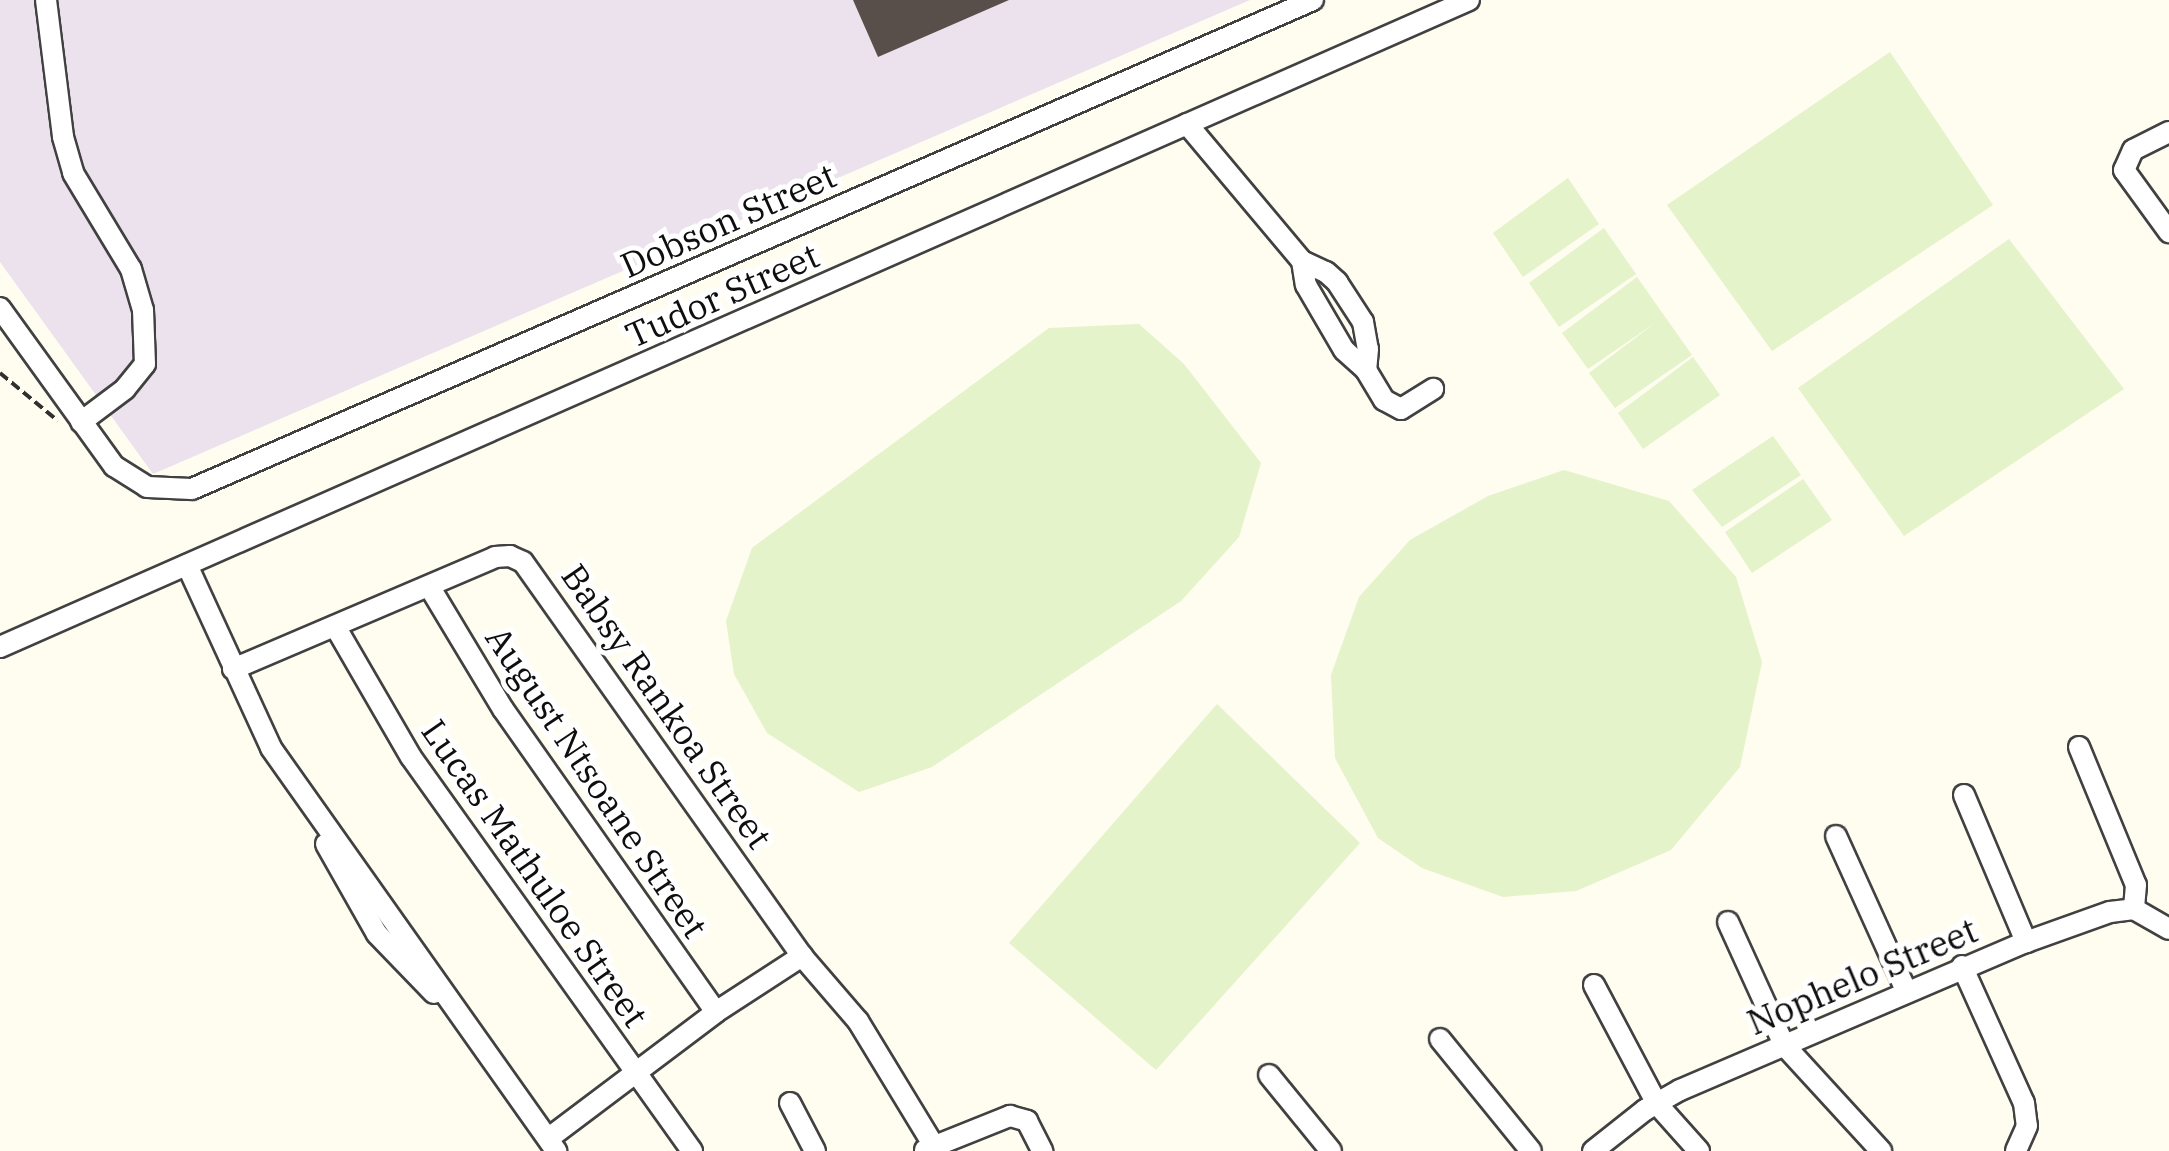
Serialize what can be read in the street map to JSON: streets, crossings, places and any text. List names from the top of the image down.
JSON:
{
  "streets": {
    "street": [
      "Dobson Street",
      "Tudor Street",
      "Babsy Rankoa Street",
      "August Ntsoane Street",
      "Lucas Mathuloe Street",
      "Nophelo Street"
    ]
  },
  "crossings": [
    ["Babsy Rankoa Street", "August Ntsoane Street"],
    ["Babsy Rankoa Street", "Lucas Mathuloe Street"]
  ]
}
